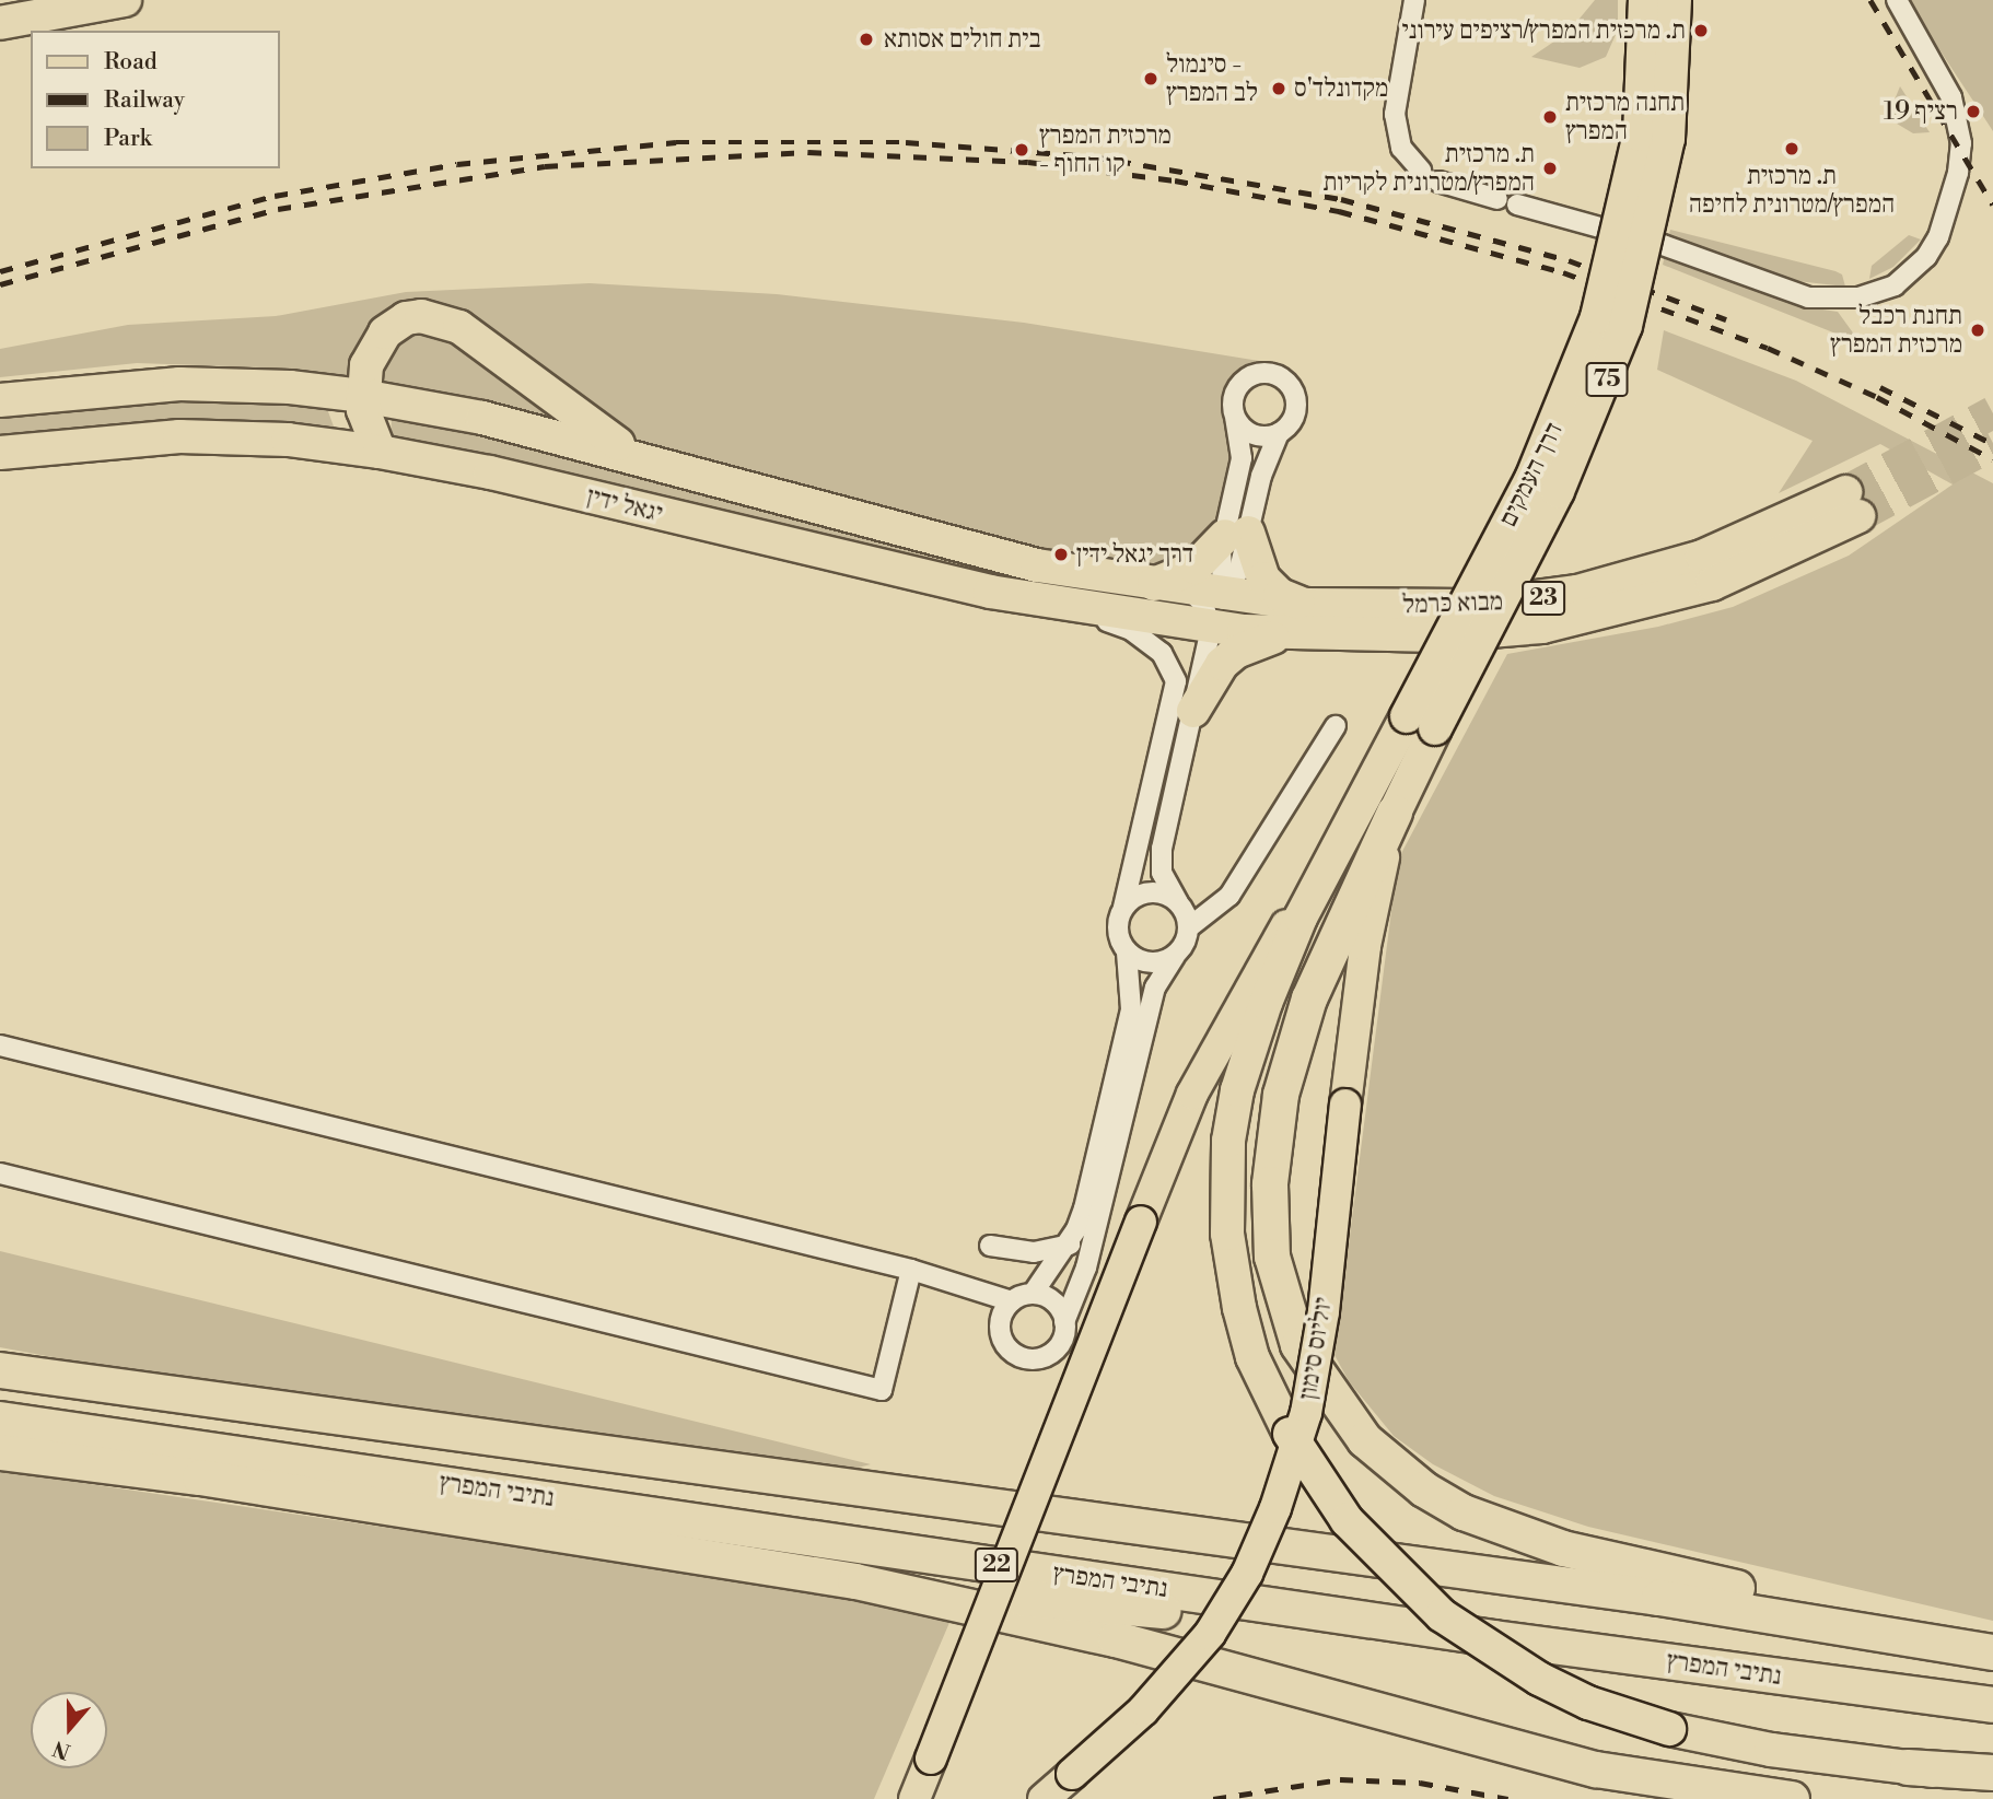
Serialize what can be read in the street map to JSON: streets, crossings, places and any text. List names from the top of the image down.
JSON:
{
  "streets": {
    "highway": [
      "75",
      "דרך העמקים",
      "יגאל ידין",
      "23",
      "מבוא כרמל",
      "נתיבי המפרץ",
      "22"
    ],
    "main road": ["יוליוס סימון"]
  },
  "crossings": [
    ["דרך העמקים", "יוליוס סימון"],
    ["יגאל ידין", "מבוא כרמל"]
  ],
  "places": [
    "ת. מרכזית המפרץ/רציפים עירוני",
    "בית חולים אסותא",
    "סינמול - לב המפרץ",
    "מקדונלד'ס",
    "רציף 19",
    "תחנה מרכזית המפרץ",
    "ת. מרכזית המפרץ/מטרונית לחיפה",
    "מרכזית המפרץ - קו החוף",
    "ת. מרכזית המפרץ/מטרונית לקריות",
    "תחנת רכבל מרכזית המפרץ",
    "דרך יגאל ידין"
  ],
  "legend": ["Road", "Railway", "Park"],
  "north": "bottom"
}
